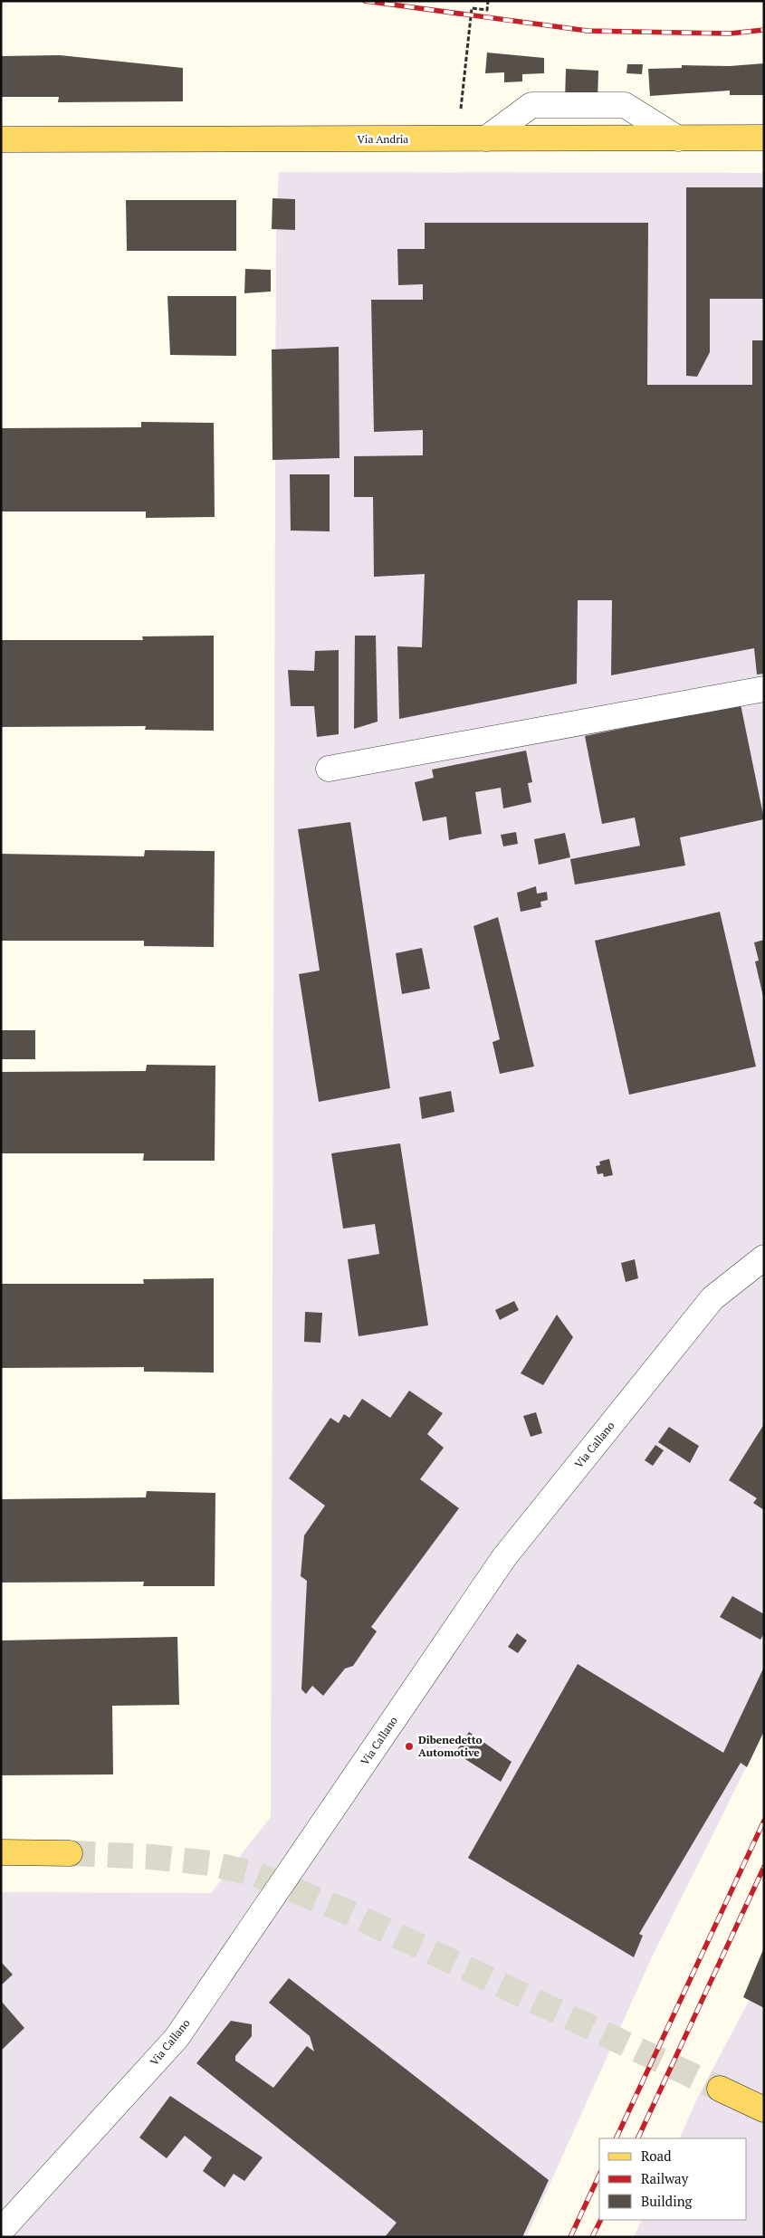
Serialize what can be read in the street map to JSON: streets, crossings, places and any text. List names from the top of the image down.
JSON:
{
  "streets": {
    "main road": ["Via Andria"],
    "street": ["Via Callano"]
  },
  "places": ["Dibenedetto Automotive"],
  "legend": ["Road", "Railway", "Building"]
}
